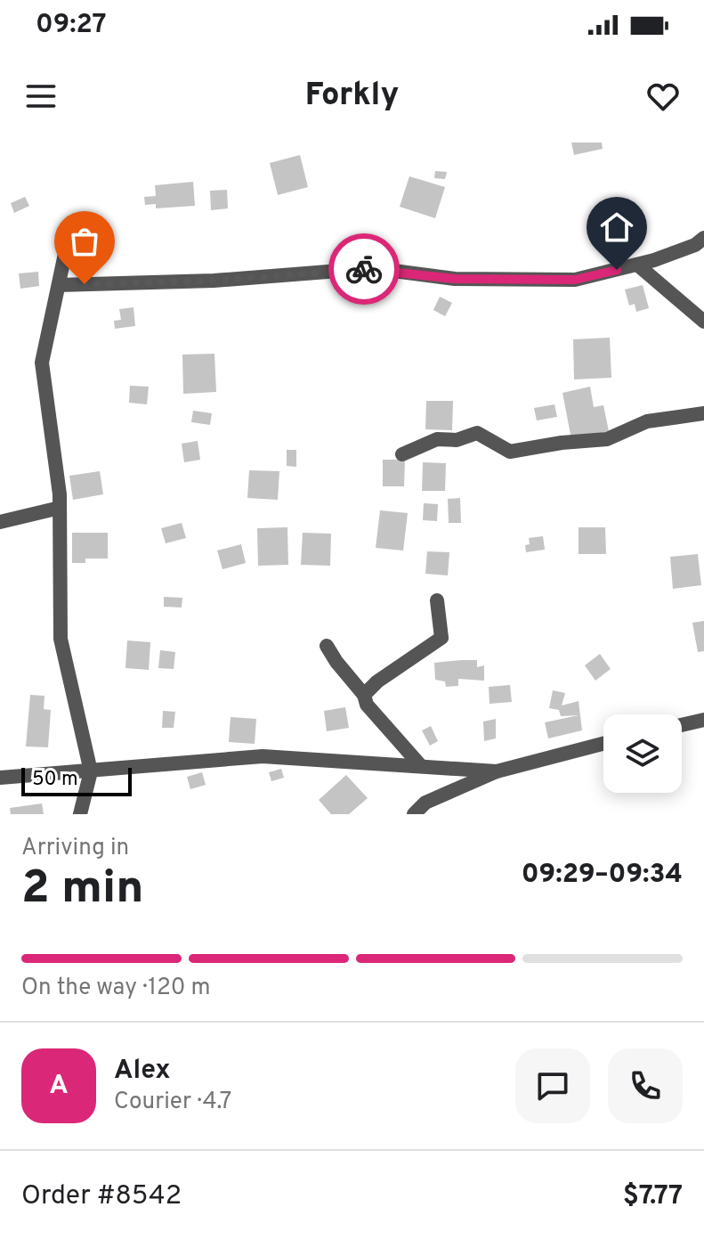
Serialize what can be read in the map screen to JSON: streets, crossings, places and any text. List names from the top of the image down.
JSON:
{
  "scale_bar": "50 m",
  "page": {
    "status": "09:27",
    "header": "Forkly",
    "scale": "50 m",
    "heading": ["2 min", "Arriving in", "09:29–09:34"],
    "panel": [
      "Alex",
      "Courier · 4.7",
      "Order #8542",
      "$7.77"
    ],
    "bar": "On the way · 120 m",
    "round": "A"
  }
}
